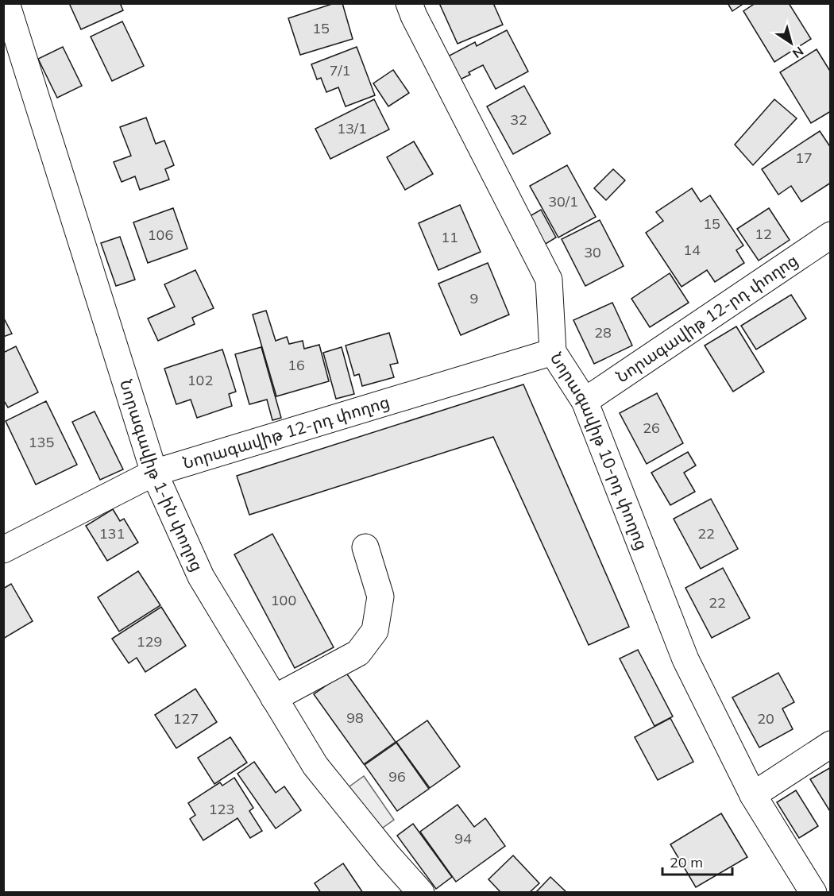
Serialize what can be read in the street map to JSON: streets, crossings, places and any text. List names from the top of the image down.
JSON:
{
  "streets": {
    "street": ["Նորագավիթ 12-րդ փողոց", "Նորագավիթ 10-րդ փողոց", "Նորագավիթ 1-ին փողոց"]
  },
  "crossings": [
    ["Նորագավիթ 12-րդ փողոց", "Նորագավիթ 10-րդ փողոց"],
    ["Նորագավիթ 12-րդ փողոց", "Նորագավիթ 1-ին փողոց"]
  ],
  "house_numbers": [
    "15",
    "7/1",
    "32",
    "13/1",
    "17",
    "30/1",
    "15",
    "12",
    "106",
    "11",
    "14",
    "30",
    "9",
    "28",
    "16",
    "102",
    "26",
    "135",
    "131",
    "22",
    "100",
    "22",
    "129",
    "98",
    "127",
    "20",
    "96",
    "123",
    "94"
  ],
  "scale_bar": "20 m",
  "north": "bottom right"
}
